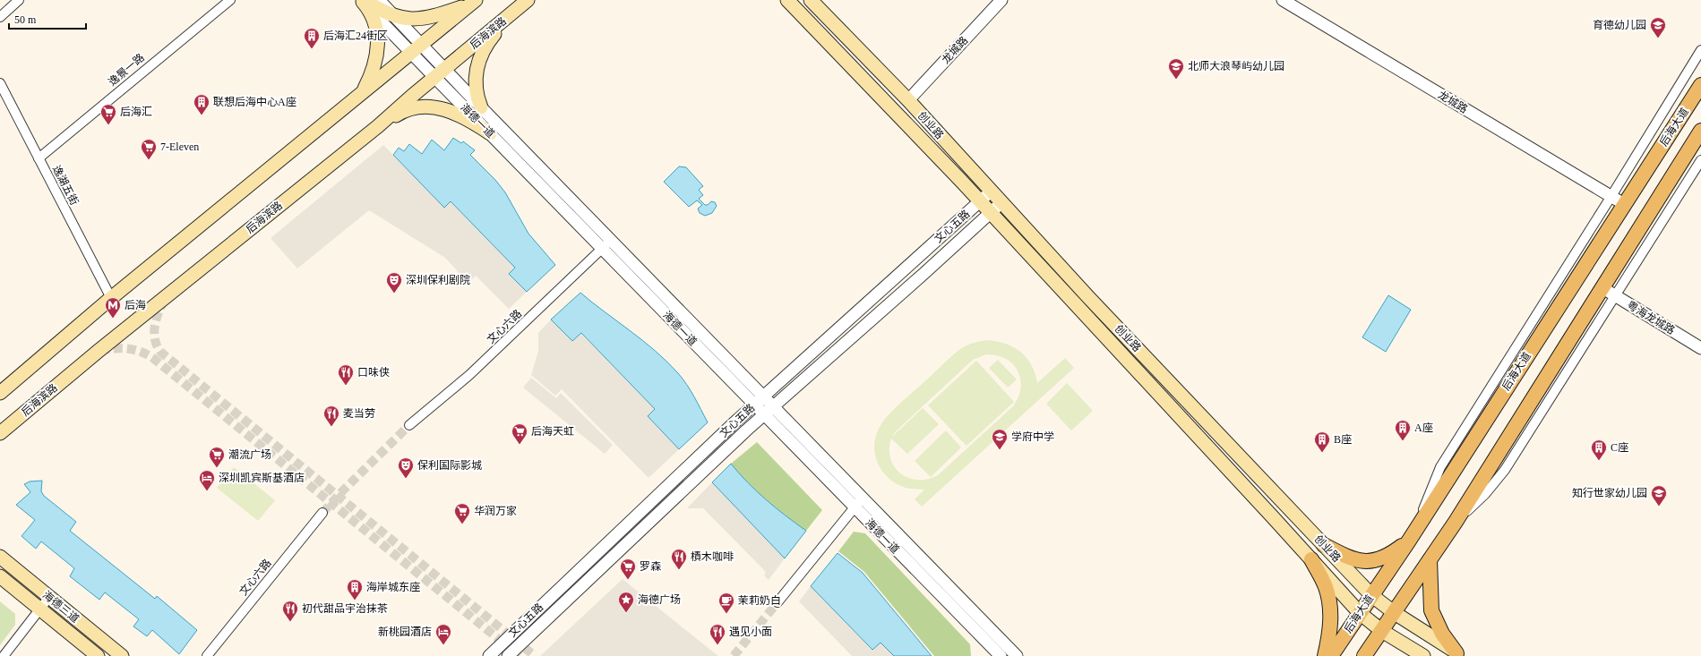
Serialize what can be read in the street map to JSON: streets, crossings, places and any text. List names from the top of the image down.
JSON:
{
  "streets": {
    "main road": [
      "后海滨路",
      "创业路",
      "后海大道",
      "海德三道"
    ],
    "street": [
      "龙城路",
      "逸景一路",
      "海德一道",
      "逸湖五街",
      "文心五路",
      "粤海龙城路",
      "文心六路"
    ]
  },
  "crossings": [
    ["后海滨路", "海德一道"],
    ["龙城路", "创业路"],
    ["龙城路", "后海大道"],
    ["逸景一路", "逸湖五街"],
    ["海德一道", "文心五路"],
    ["海德一道", "文心六路"],
    ["创业路", "后海大道"],
    ["创业路", "文心五路"]
  ],
  "places": {
    "school or university": [
      "育德幼儿园",
      "北师大浪琴屿幼儿园",
      "学府中学",
      "知行世家幼儿园"
    ],
    "building": [
      "后海汇24街区",
      "联想后海中心A座",
      "A座",
      "B座",
      "C座",
      "海岸城东座"
    ],
    "supermarket": [
      "后海汇",
      "7-Eleven",
      "后海天虹",
      "潮流广场",
      "华润万家",
      "罗森"
    ],
    "theatre": ["深圳保利剧院", "保利国际影城"],
    "metro station": ["后海"],
    "restaurant": [
      "口味侠",
      "麦当劳",
      "樍木咖啡",
      "初代甜品宇治抹茶",
      "遇见小面"
    ],
    "hotel": ["深圳凯宾斯基酒店", "新桃园酒店"],
    "place": ["海德广场"],
    "cafe": ["茉莉奶白"]
  },
  "scale_bar": "50 m"
}
